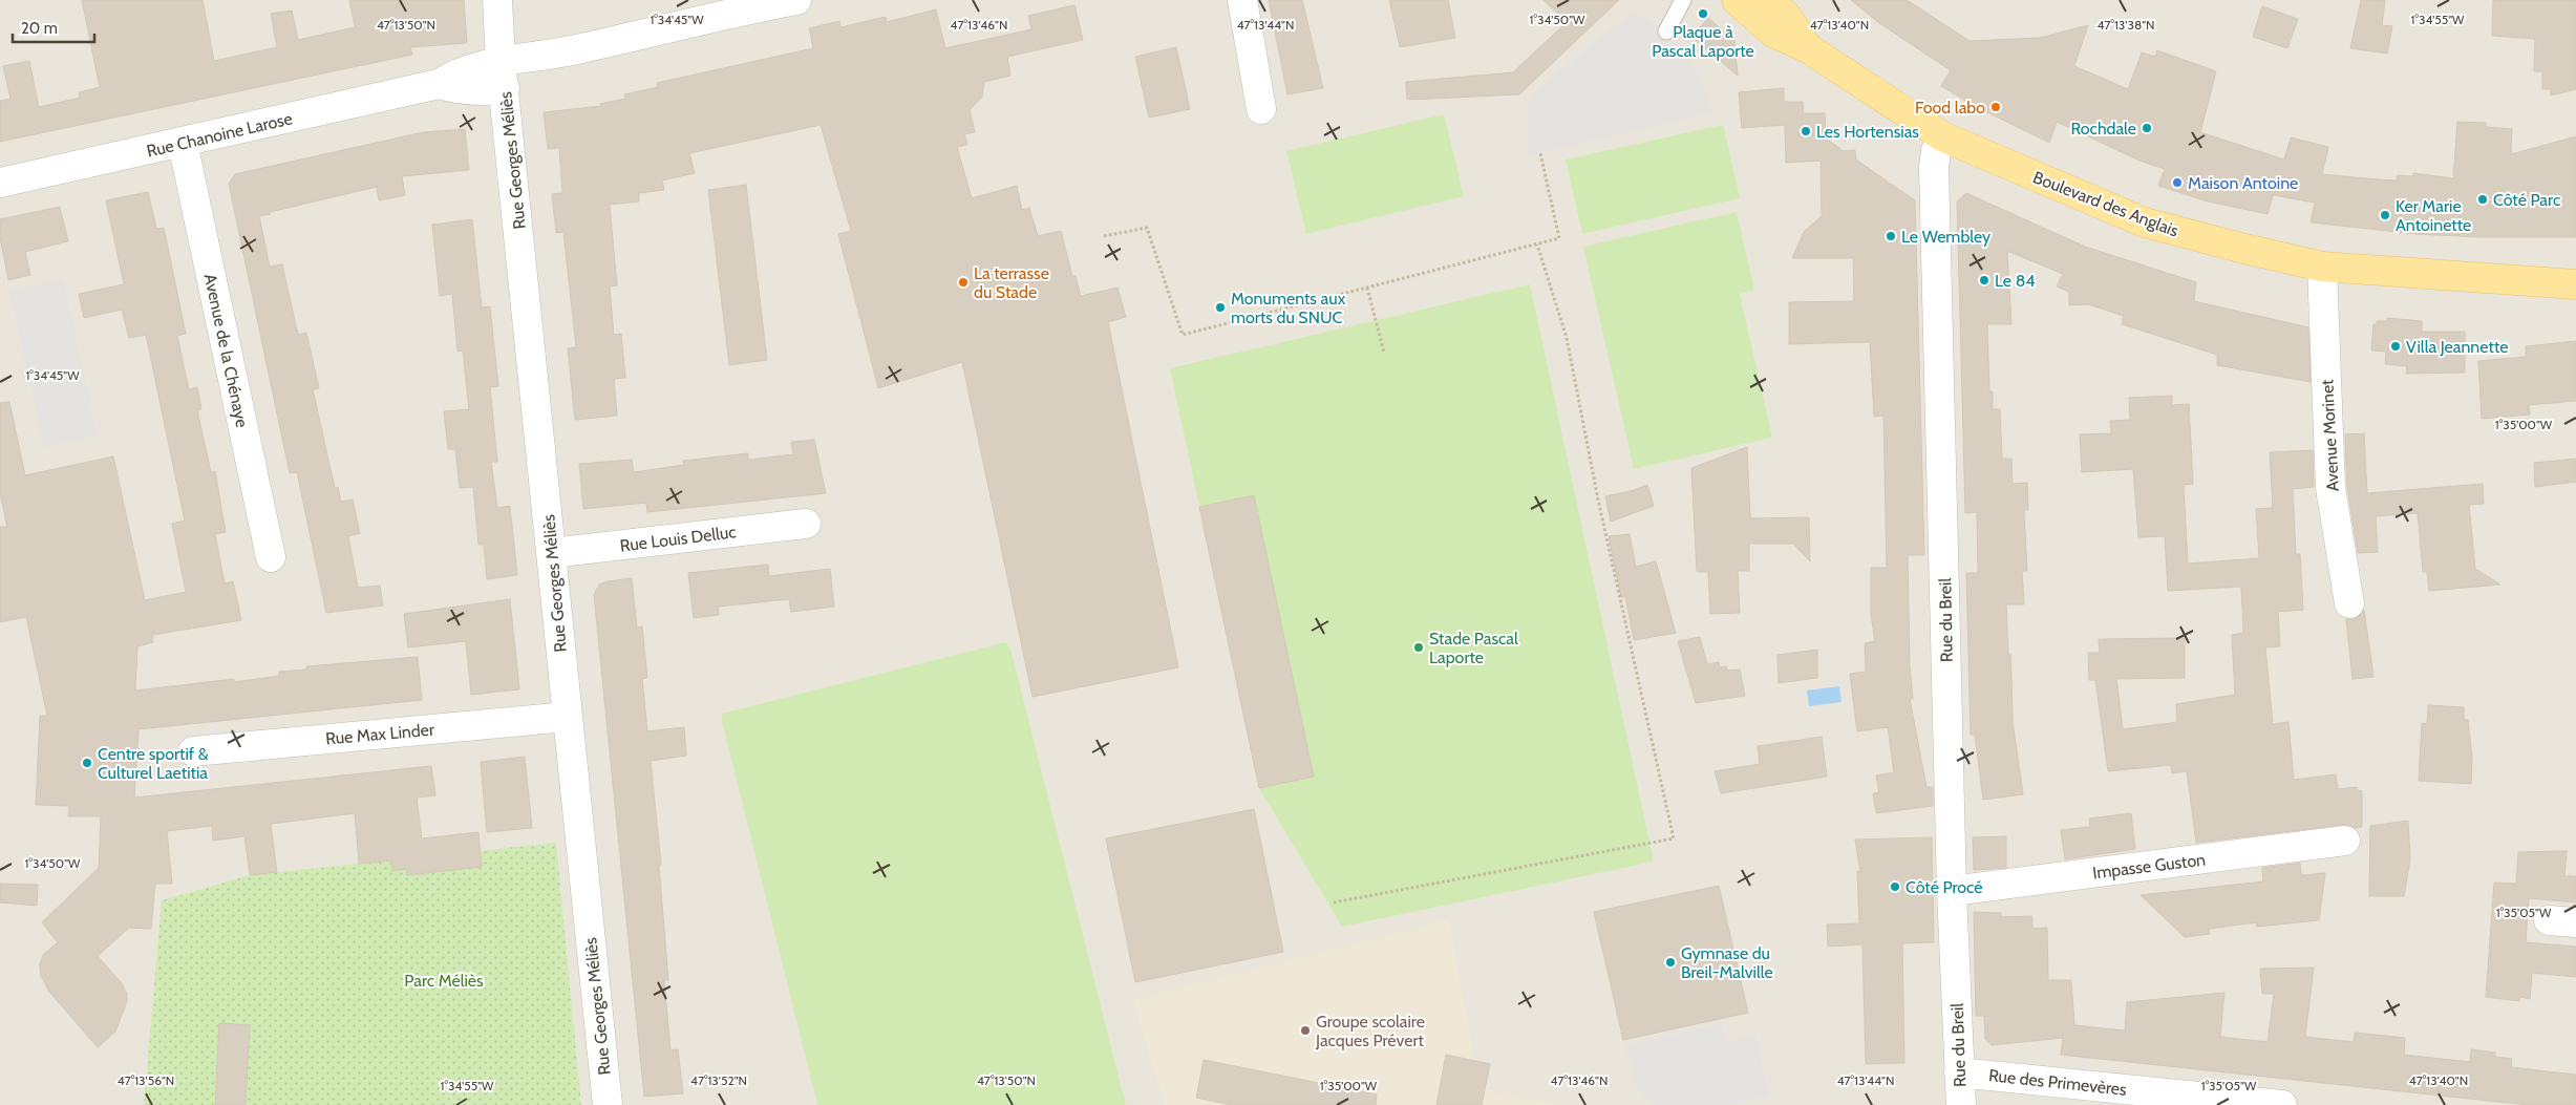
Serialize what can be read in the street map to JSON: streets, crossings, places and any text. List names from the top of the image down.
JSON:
{
  "streets": {
    "main road": ["Boulevard des Anglais"],
    "street": [
      "Rue Chanoine Larose",
      "Rue Georges Méliès",
      "Avenue de la Chénaye",
      "Avenue Morinet",
      "Rue Louis Delluc",
      "Rue du Breil",
      "Rue Max Linder",
      "Impasse Guston",
      "Rue des Primevères"
    ]
  },
  "crossings": [
    ["Rue Chanoine Larose", "Rue Georges Méliès"],
    ["Rue Chanoine Larose", "Avenue de la Chénaye"],
    ["Rue Georges Méliès", "Rue Louis Delluc"],
    ["Rue Georges Méliès", "Rue Max Linder"],
    ["Boulevard des Anglais", "Avenue Morinet"],
    ["Boulevard des Anglais", "Rue du Breil"],
    ["Rue du Breil", "Impasse Guston"],
    ["Rue du Breil", "Rue des Primevères"]
  ],
  "parks": ["Parc Méliès"],
  "places": [
    "Plaque à Pascal Laporte",
    "Food labo",
    "Rochdale",
    "Les Hortensias",
    "Maison Antoine",
    "Côté Parc",
    "Ker Marie Antoinette",
    "Le Wembley",
    "Le 84",
    "La terrasse du Stade",
    "Monuments aux morts du SNUC",
    "Villa Jeannette",
    "Stade Pascal Laporte",
    "Centre sportif & Culturel Laetitia",
    "Côté Procé",
    "Gymnase du Breil-Malville",
    "Groupe scolaire Jacques Prévert"
  ],
  "scale_bar": "20 m",
  "coordinates": [
    "1°34'45\"W",
    "1°34'50\"W",
    "1°34'55\"W",
    "47°13'50\"N",
    "47°13'46\"N",
    "47°13'44\"N",
    "47°13'40\"N",
    "47°13'38\"N",
    "1°35'00\"W",
    "1°35'05\"W",
    "47°13'56\"N",
    "47°13'52\"N"
  ]
}
